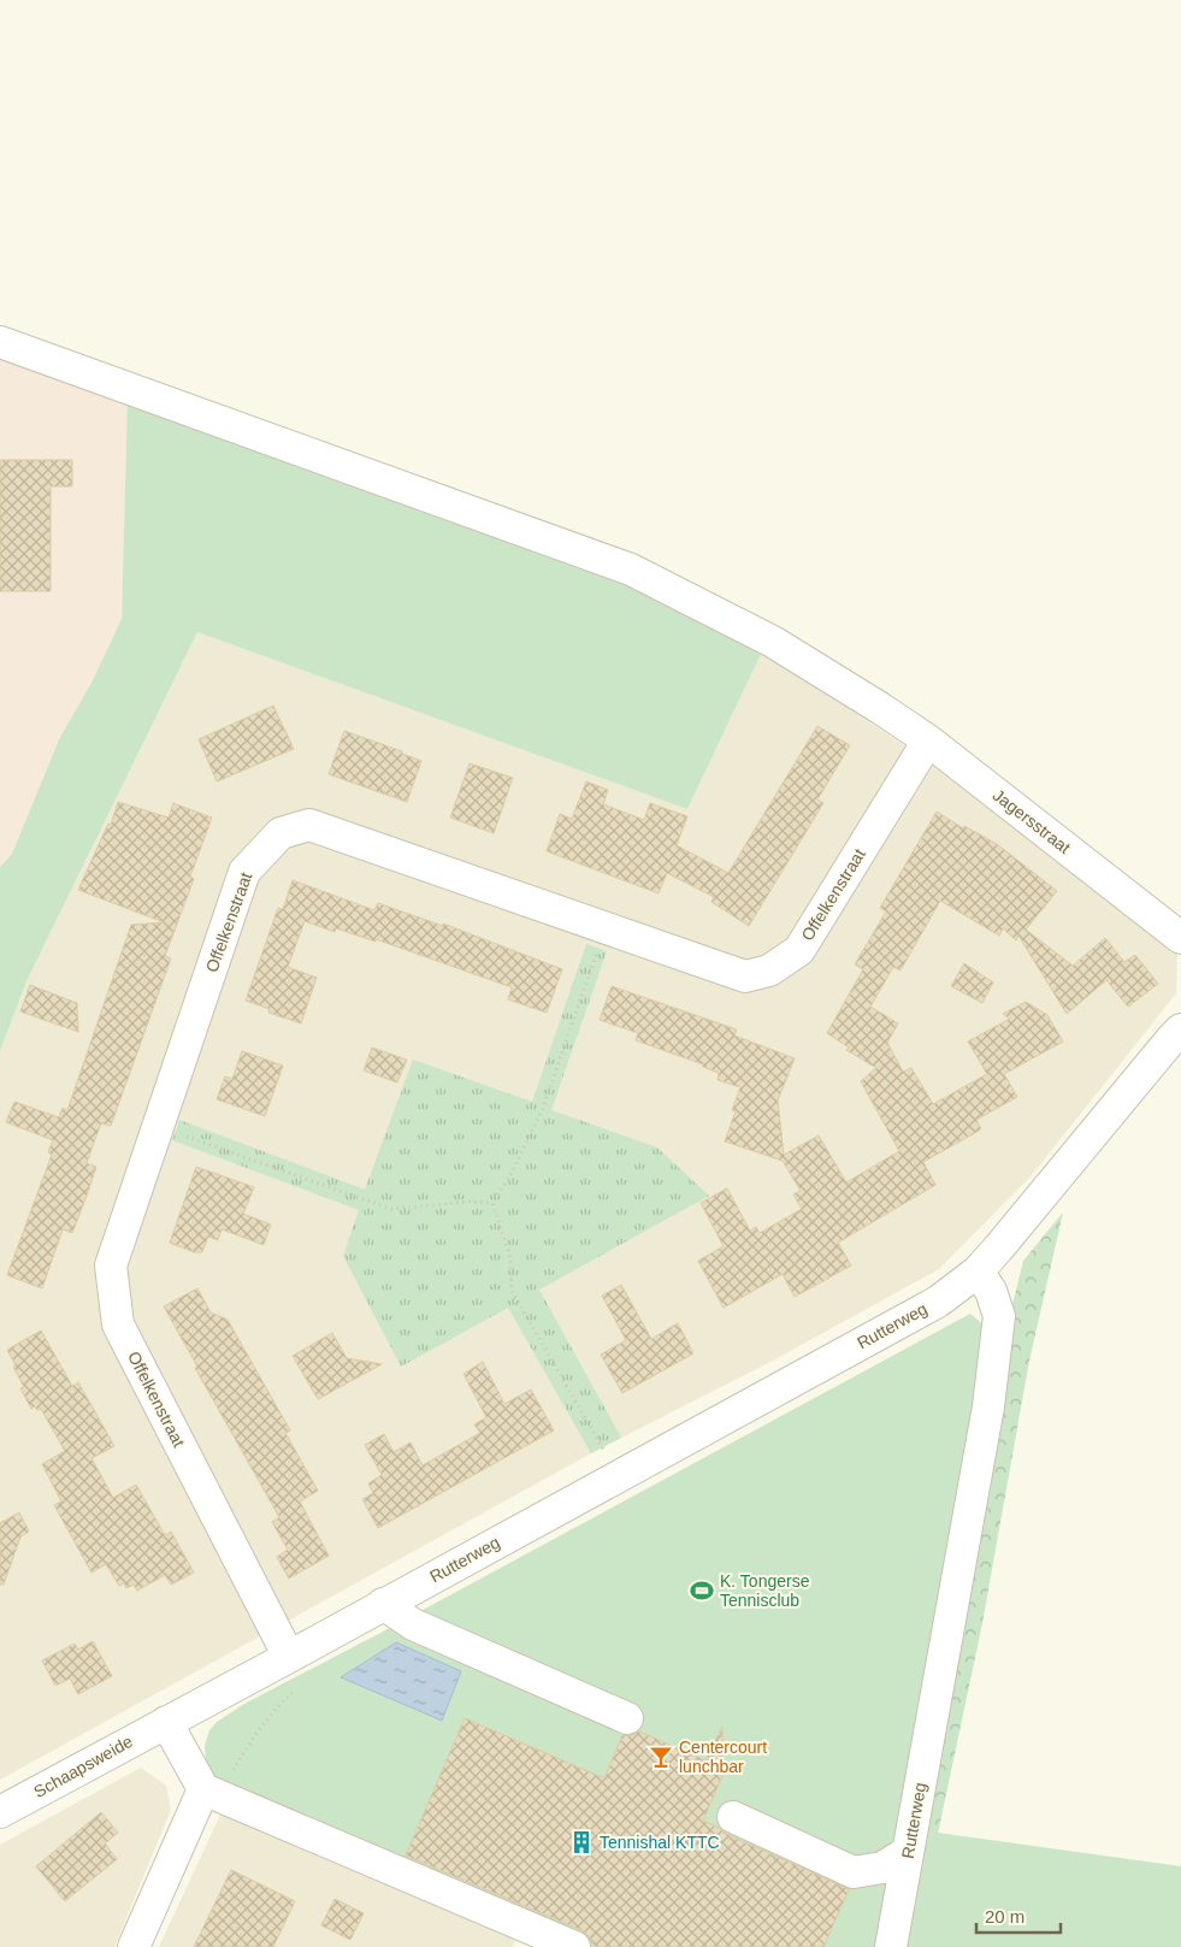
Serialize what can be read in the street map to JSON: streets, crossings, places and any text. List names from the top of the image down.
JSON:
{
  "streets": {
    "street": [
      "Jagersstraat",
      "Offelkenstraat",
      "Rutterweg",
      "Schaapsweide"
    ]
  },
  "crossings": [
    ["Jagersstraat", "Offelkenstraat"],
    ["Offelkenstraat", "Rutterweg"],
    ["Rutterweg", "Schaapsweide"]
  ],
  "places": {
    "sports": ["K. Tongerse Tennisclub"],
    "bar": ["Centercourt lunchbar"],
    "building": ["Tennishal KTTC"]
  },
  "scale_bar": "20 m"
}
